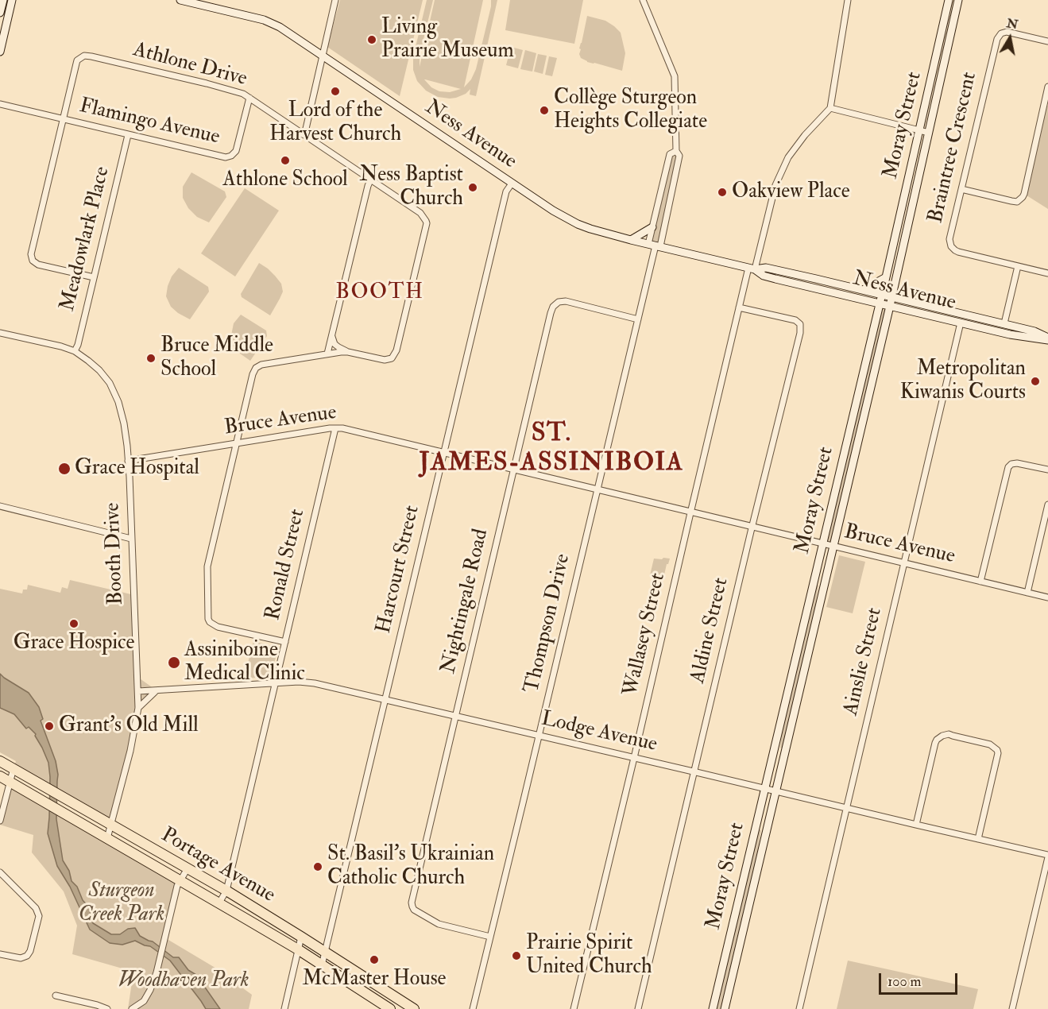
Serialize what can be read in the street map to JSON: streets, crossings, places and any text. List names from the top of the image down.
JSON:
{
  "streets": {
    "highway": ["Portage Avenue"],
    "main road": ["Moray Street", "Ness Avenue"],
    "street": [
      "Athlone Drive",
      "Flamingo Avenue",
      "Braintree Crescent",
      "Meadowlark Place",
      "Bruce Avenue",
      "Booth Drive",
      "Ronald Street",
      "Harcourt Street",
      "Nightingale Road",
      "Thompson Drive",
      "Aldine Street",
      "Wallasey Street",
      "Ainslie Street",
      "Lodge Avenue"
    ]
  },
  "crossings": [
    ["Athlone Drive", "Flamingo Avenue"],
    ["Athlone Drive", "Meadowlark Place"],
    ["Athlone Drive", "Bruce Avenue"],
    ["Athlone Drive", "Ronald Street"],
    ["Flamingo Avenue", "Meadowlark Place"],
    ["Moray Street", "Ness Avenue"],
    ["Moray Street", "Bruce Avenue"],
    ["Moray Street", "Lodge Avenue"],
    ["Ness Avenue", "Harcourt Street"],
    ["Ness Avenue", "Thompson Drive"],
    ["Ness Avenue", "Wallasey Street"],
    ["Ness Avenue", "Ainslie Street"],
    ["Meadowlark Place", "Booth Drive"],
    ["Bruce Avenue", "Booth Drive"],
    ["Bruce Avenue", "Ronald Street"],
    ["Bruce Avenue", "Harcourt Street"],
    ["Bruce Avenue", "Nightingale Road"],
    ["Bruce Avenue", "Thompson Drive"],
    ["Bruce Avenue", "Aldine Street"],
    ["Bruce Avenue", "Wallasey Street"],
    ["Bruce Avenue", "Ainslie Street"],
    ["Booth Drive", "Lodge Avenue"],
    ["Booth Drive", "Portage Avenue"],
    ["Ronald Street", "Lodge Avenue"],
    ["Ronald Street", "Portage Avenue"],
    ["Harcourt Street", "Lodge Avenue"],
    ["Harcourt Street", "Portage Avenue"],
    ["Nightingale Road", "Thompson Drive"],
    ["Nightingale Road", "Lodge Avenue"],
    ["Thompson Drive", "Lodge Avenue"],
    ["Aldine Street", "Wallasey Street"],
    ["Aldine Street", "Lodge Avenue"],
    ["Wallasey Street", "Lodge Avenue"],
    ["Ainslie Street", "Lodge Avenue"]
  ],
  "districts": ["BOOTH", "ST. JAMES-ASSINIBOIA"],
  "parks": ["Sturgeon Creek Park", "Woodhaven Park"],
  "places": [
    "Living Prairie Museum",
    "Lord of the Harvest Church",
    "Collège Sturgeon Heights Collegiate",
    "Athlone School",
    "Ness Baptist Church",
    "Oakview Place",
    "Bruce Middle School",
    "Metropolitan Kiwanis Courts",
    "Grace Hospital",
    "Grace Hospice",
    "Assiniboine Medical Clinic",
    "Grant's Old Mill",
    "St. Basil's Ukrainian Catholic Church",
    "Prairie Spirit United Church",
    "McMaster House"
  ],
  "scale_bar": "100 m",
  "north": "top"
}
